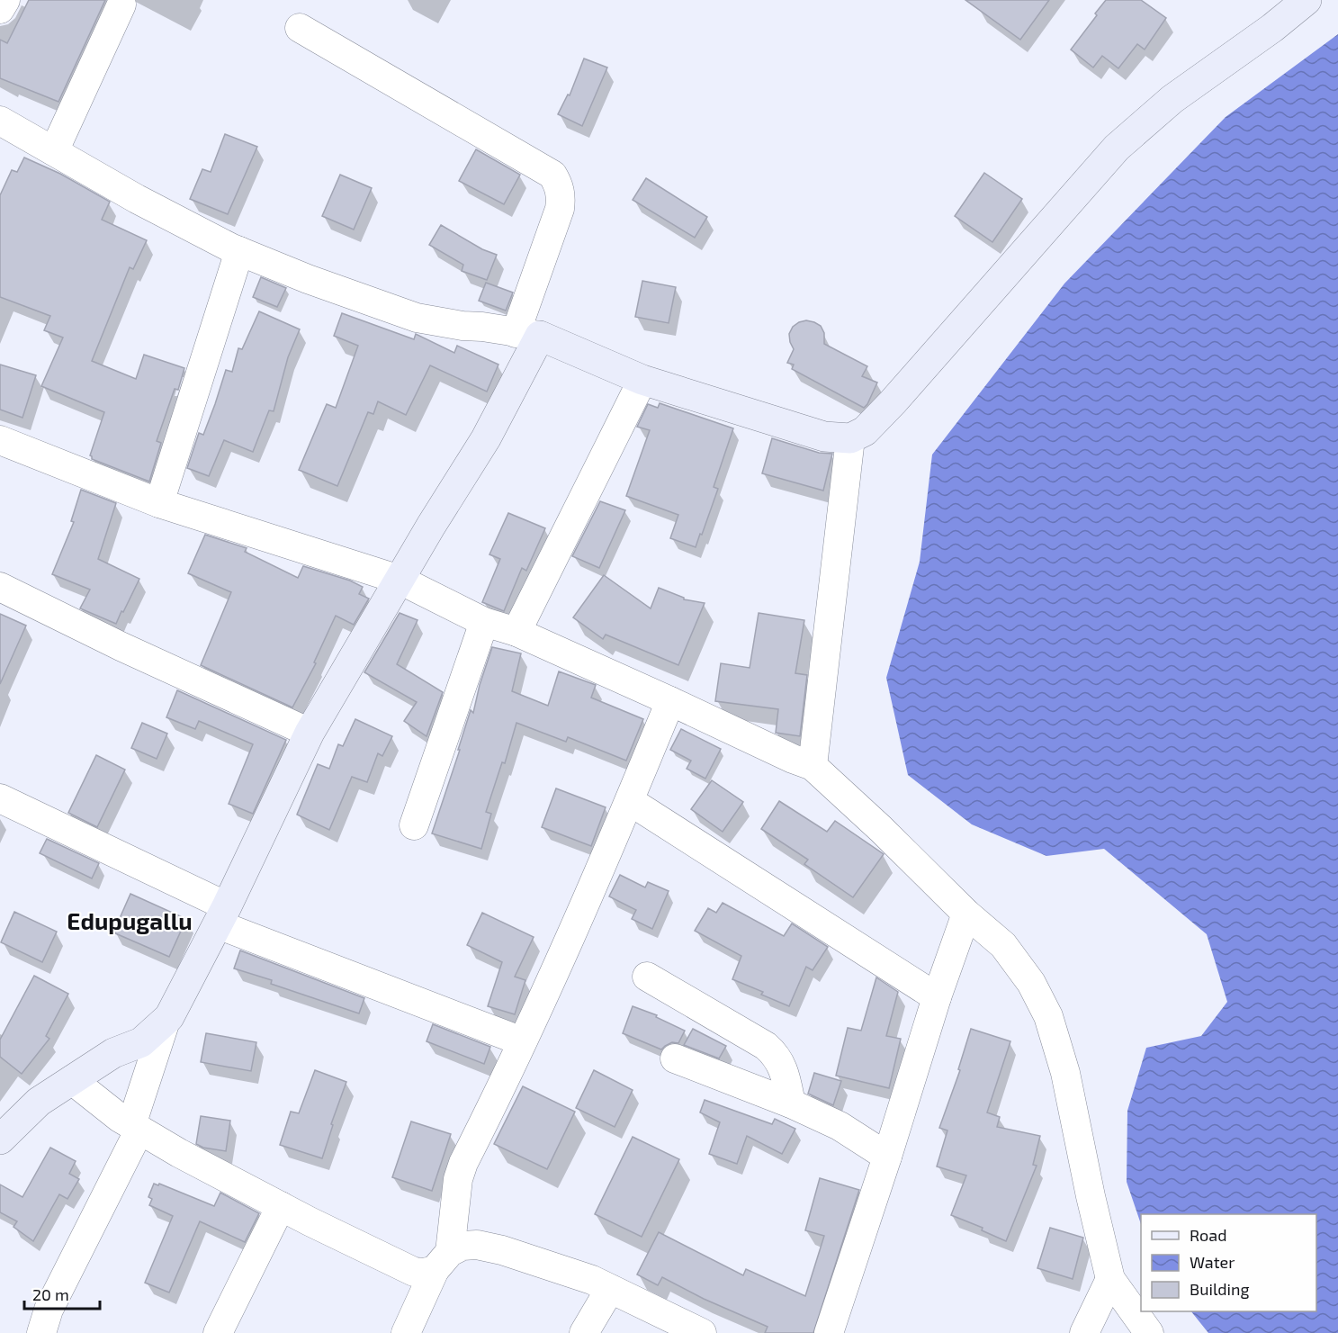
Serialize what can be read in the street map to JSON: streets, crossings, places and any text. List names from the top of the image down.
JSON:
{
  "districts": ["Edupugallu"],
  "legend": ["Road", "Water", "Building"],
  "scale_bar": "20 m"
}
